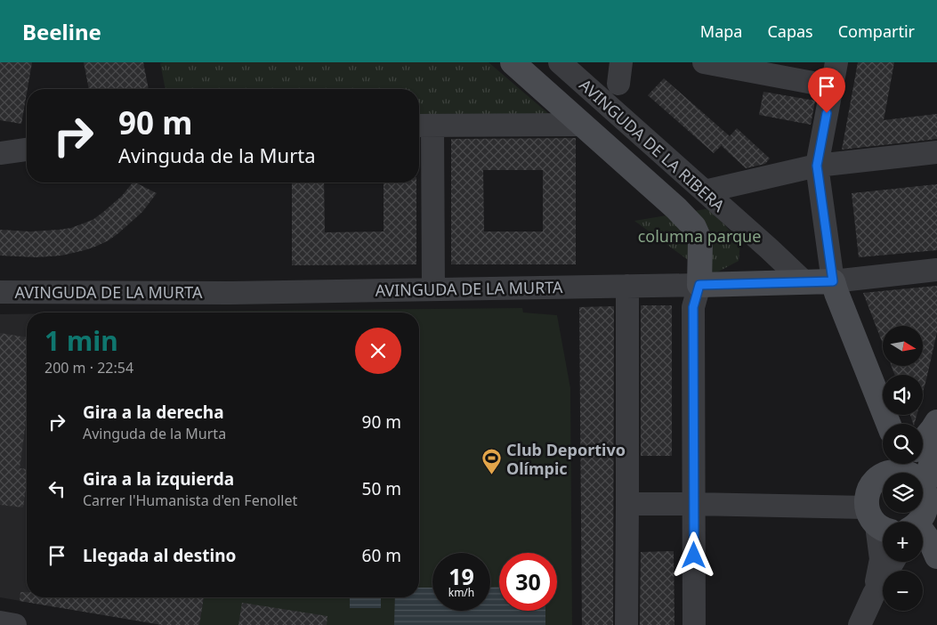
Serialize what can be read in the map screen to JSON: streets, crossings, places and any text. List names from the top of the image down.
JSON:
{
  "streets": {
    "street": ["AVINGUDA DE LA RIBERA", "AVINGUDA DE LA MURTA"]
  },
  "crossings": [
    ["AVINGUDA DE LA RIBERA", "AVINGUDA DE LA MURTA"]
  ],
  "parks": ["columna parque"],
  "places": {
    "sports": ["Club Deportivo Olímpic"]
  },
  "north": "right",
  "page": {
    "header": "Beeline",
    "nav": ["Mapa", "Capas", "Compartir"],
    "turn": ["90 m", "Avinguda de la Murta"],
    "heading": ["1 min", "200 m · 22:54"],
    "map_buttons": ["+", "−"],
    "list": [
      {
        "name": "Gira a la derecha",
        "note": "Avinguda de la Murta",
        "value": "90 m"
      },
      {
        "name": "Gira a la izquierda",
        "note": "Carrer l'Humanista d'en Fenollet",
        "value": "50 m"
      },
      {
        "name": "Llegada al destino",
        "value": "60 m"
      }
    ],
    "speed": "19 km/h",
    "limit": "30"
  }
}
